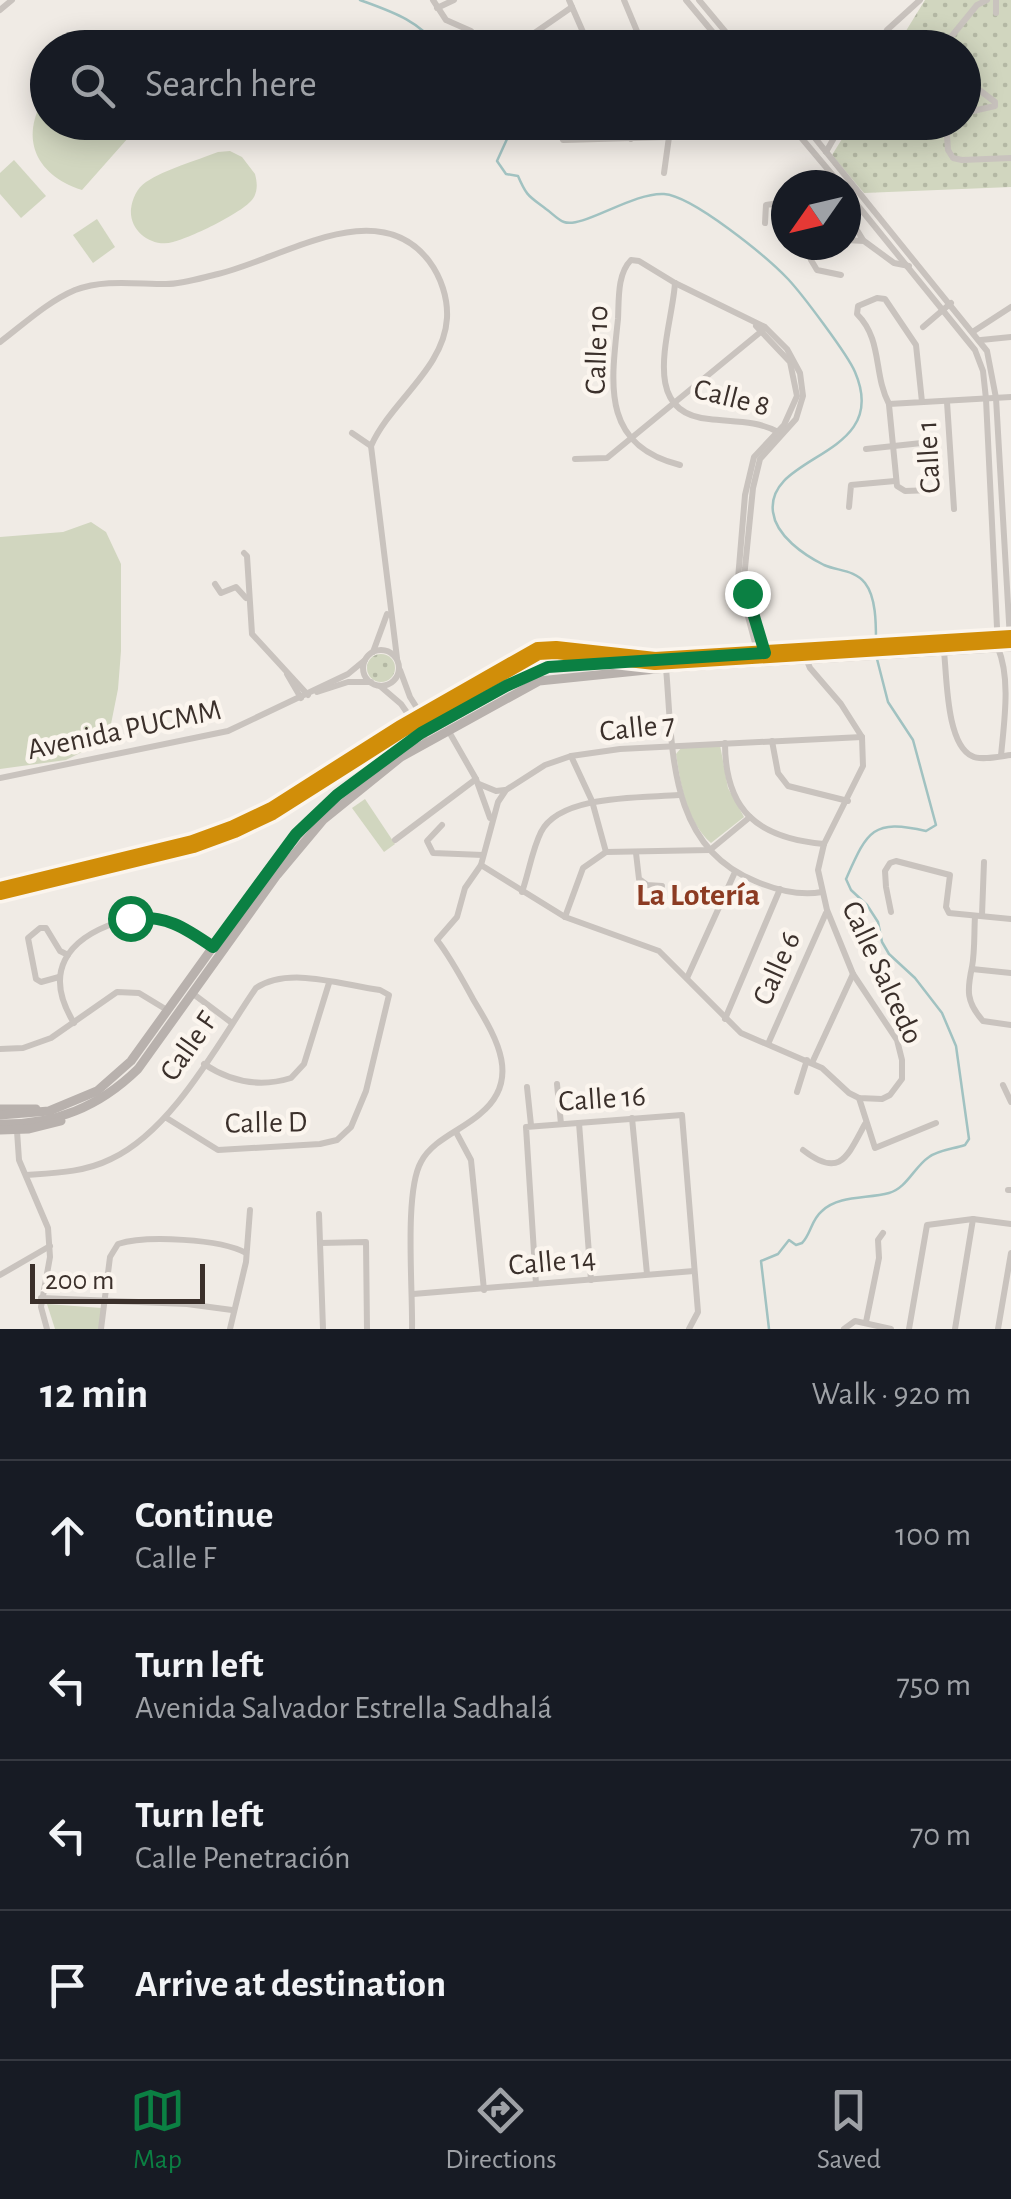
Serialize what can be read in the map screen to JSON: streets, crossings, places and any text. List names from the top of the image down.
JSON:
{
  "streets": {
    "street": [
      "Calle 10",
      "Calle 8",
      "Calle 1",
      "Calle 7",
      "Avenida PUCMM",
      "Calle 6",
      "Calle Salcedo",
      "Calle F",
      "Calle 16",
      "Calle D",
      "Calle 14"
    ]
  },
  "crossings": [
    ["Calle 10", "Calle 8"],
    ["Calle 7", "Calle Salcedo"],
    ["Calle 6", "Calle Salcedo"],
    ["Calle F", "Calle D"],
    ["Calle 16", "Calle 14"]
  ],
  "districts": ["La Lotería"],
  "scale_bar": "200 m",
  "north": "bottom left",
  "page": {
    "search": "Search here",
    "scale": "200 m",
    "heading": ["12 min", "Walk · 920 m"],
    "list": [
      ["Continue", "Calle F", "100 m"],
      ["Turn left", "Avenida Salvador Estrella Sadhalá", "750 m"],
      ["Turn left", "Calle Penetración", "70 m"],
      "Arrive at destination"
    ],
    "nav": ["Map", "Directions", "Saved"]
  }
}
